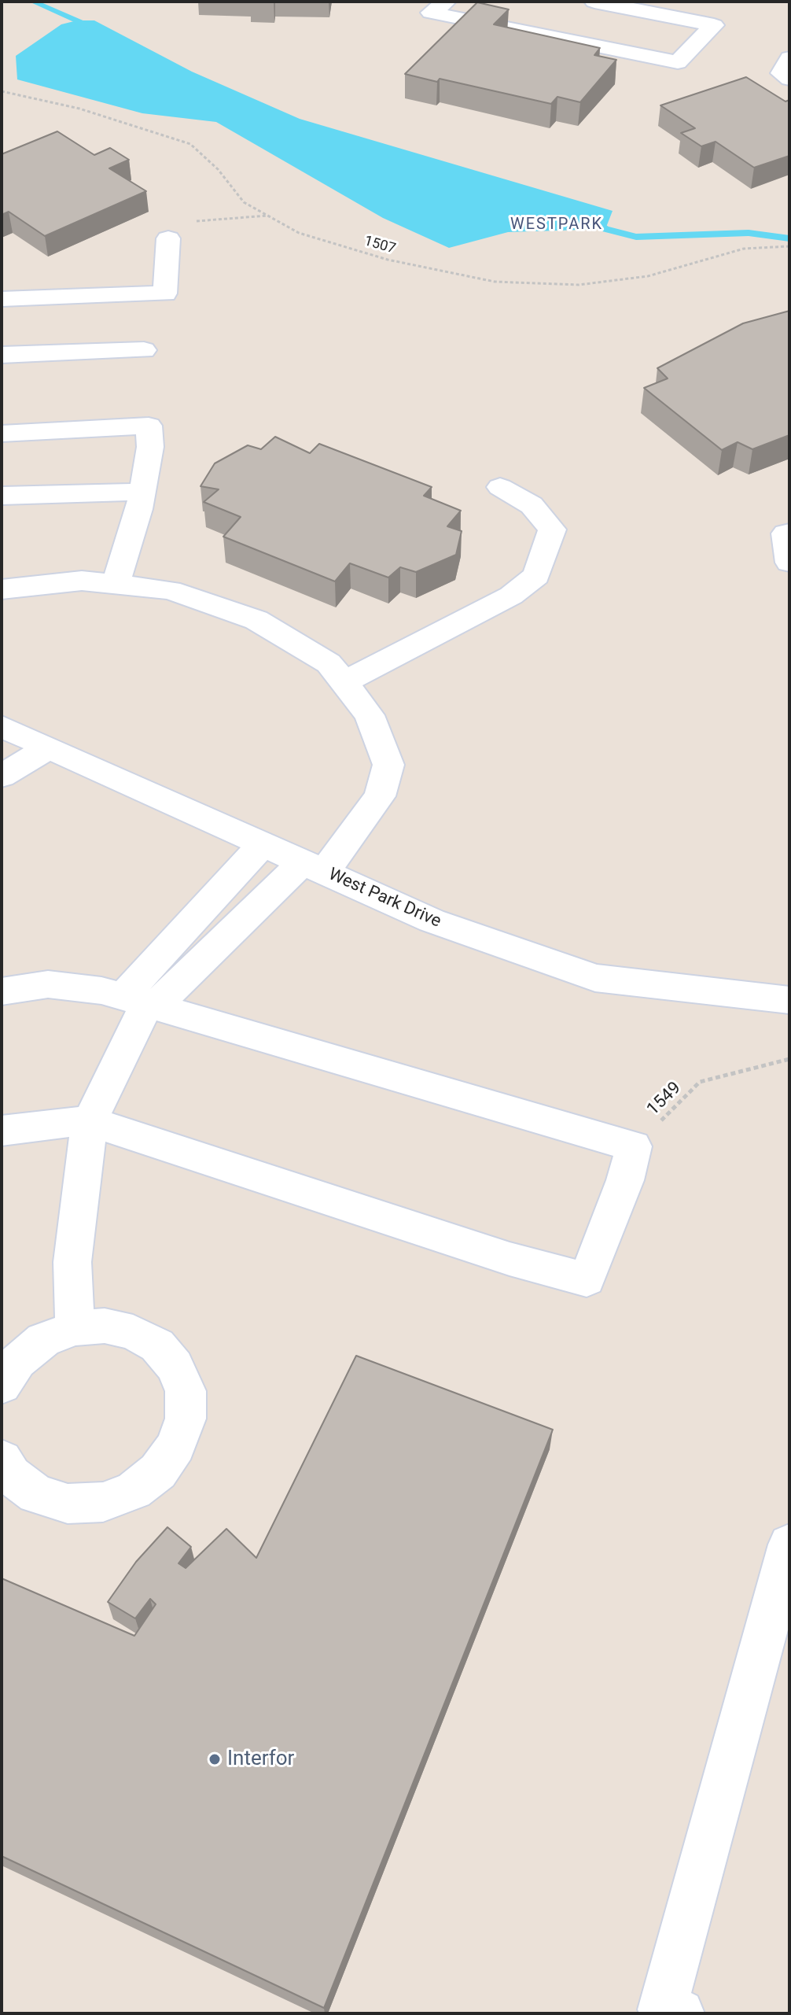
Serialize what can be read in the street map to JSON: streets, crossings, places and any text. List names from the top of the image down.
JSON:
{
  "streets": {
    "street": ["West Park Drive"],
    "path": ["1507", "1549"]
  },
  "districts": ["WESTPARK"],
  "places": ["Interfor"]
}
